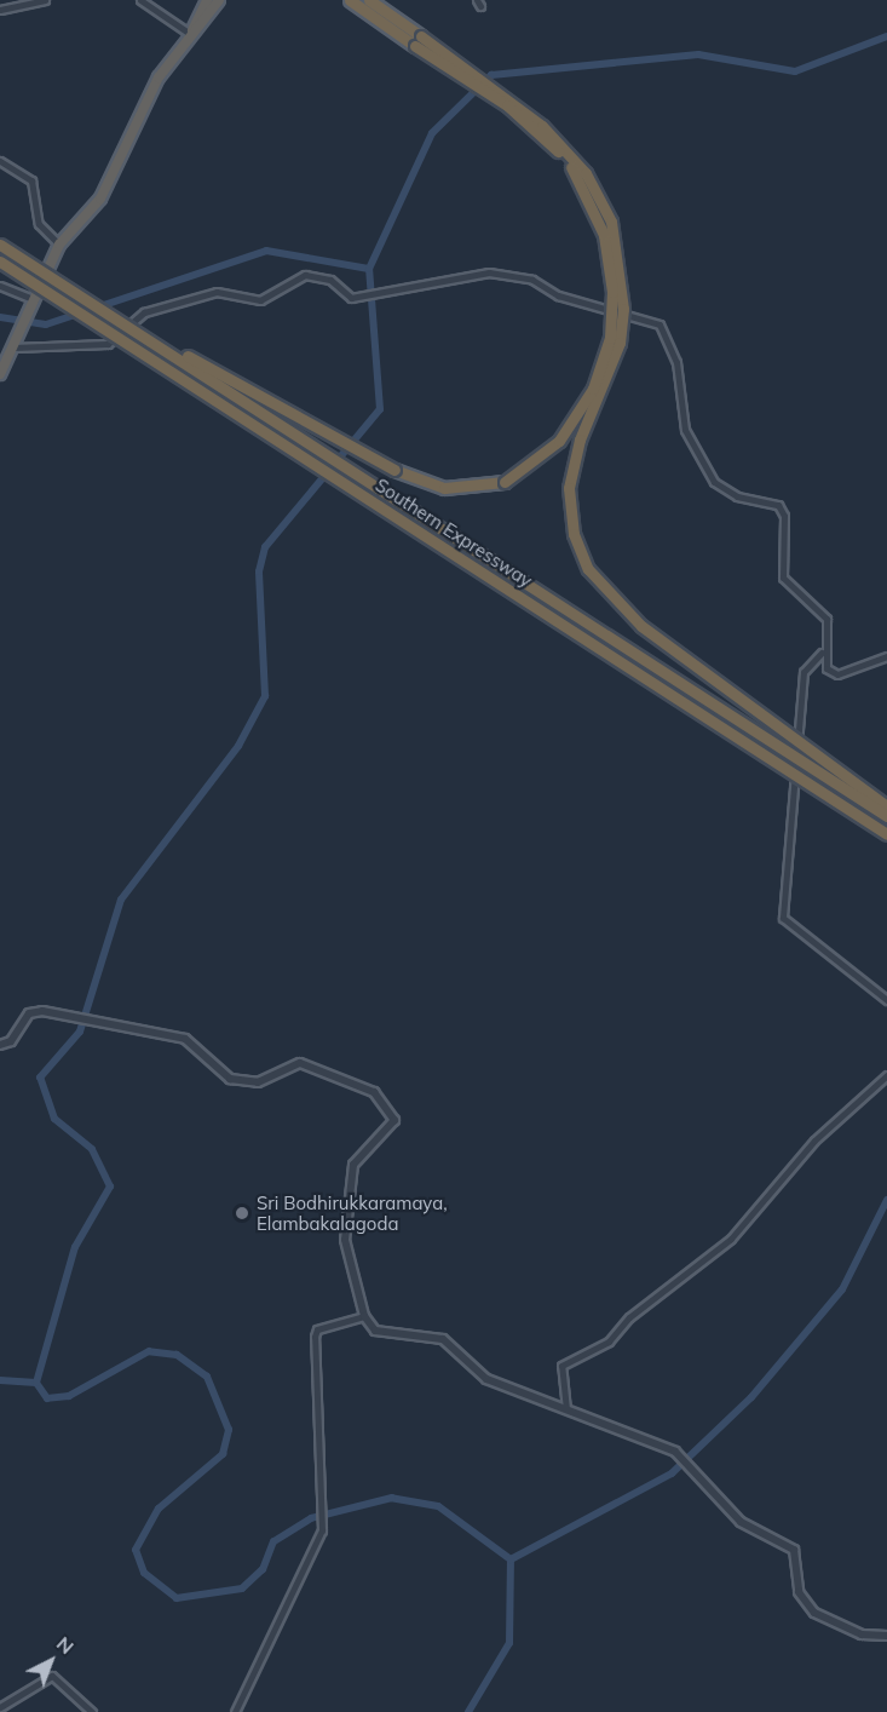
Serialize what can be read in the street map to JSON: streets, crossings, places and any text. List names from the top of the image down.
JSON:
{
  "streets": {
    "highway": ["Southern Expressway"]
  },
  "places": ["Sri Bodhirukkaramaya, Elambakalagoda"],
  "north": "top right"
}
